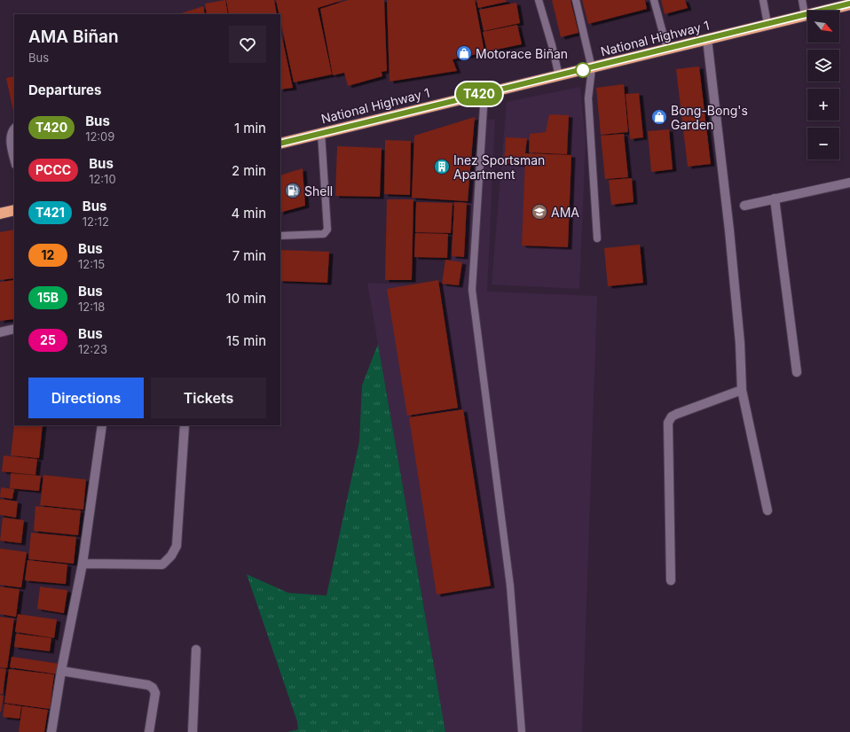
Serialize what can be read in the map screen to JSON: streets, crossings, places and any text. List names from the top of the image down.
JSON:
{
  "streets": {
    "highway": ["National Highway 1"]
  },
  "places": {
    "shop": ["Motorace Biñan", "Bong-Bong's Garden"],
    "building": ["Inez Sportsman Apartment"],
    "fuel station": ["Shell"],
    "school or university": ["AMA"]
  },
  "lines": ["bus line T420"],
  "north": "bottom right",
  "page": {
    "on_map": "T420",
    "map_buttons": ["+", "−"],
    "heading": [
      ["AMA Biñan", "Bus"],
      "Departures"
    ],
    "list": [
      {
        "mark": "T420",
        "name": "Bus",
        "note": "12:09",
        "value": "1 min"
      },
      {
        "mark": "PCCC",
        "name": "Bus",
        "note": "12:10",
        "value": "2 min"
      },
      {
        "mark": "T421",
        "name": "Bus",
        "note": "12:12",
        "value": "4 min"
      },
      {
        "mark": "12",
        "name": "Bus",
        "note": "12:15",
        "value": "7 min"
      },
      {
        "mark": "15B",
        "name": "Bus",
        "note": "12:18",
        "value": "10 min"
      },
      {
        "mark": "25",
        "name": "Bus",
        "note": "12:23",
        "value": "15 min"
      }
    ],
    "buttons": ["Directions", "Tickets"]
  }
}
